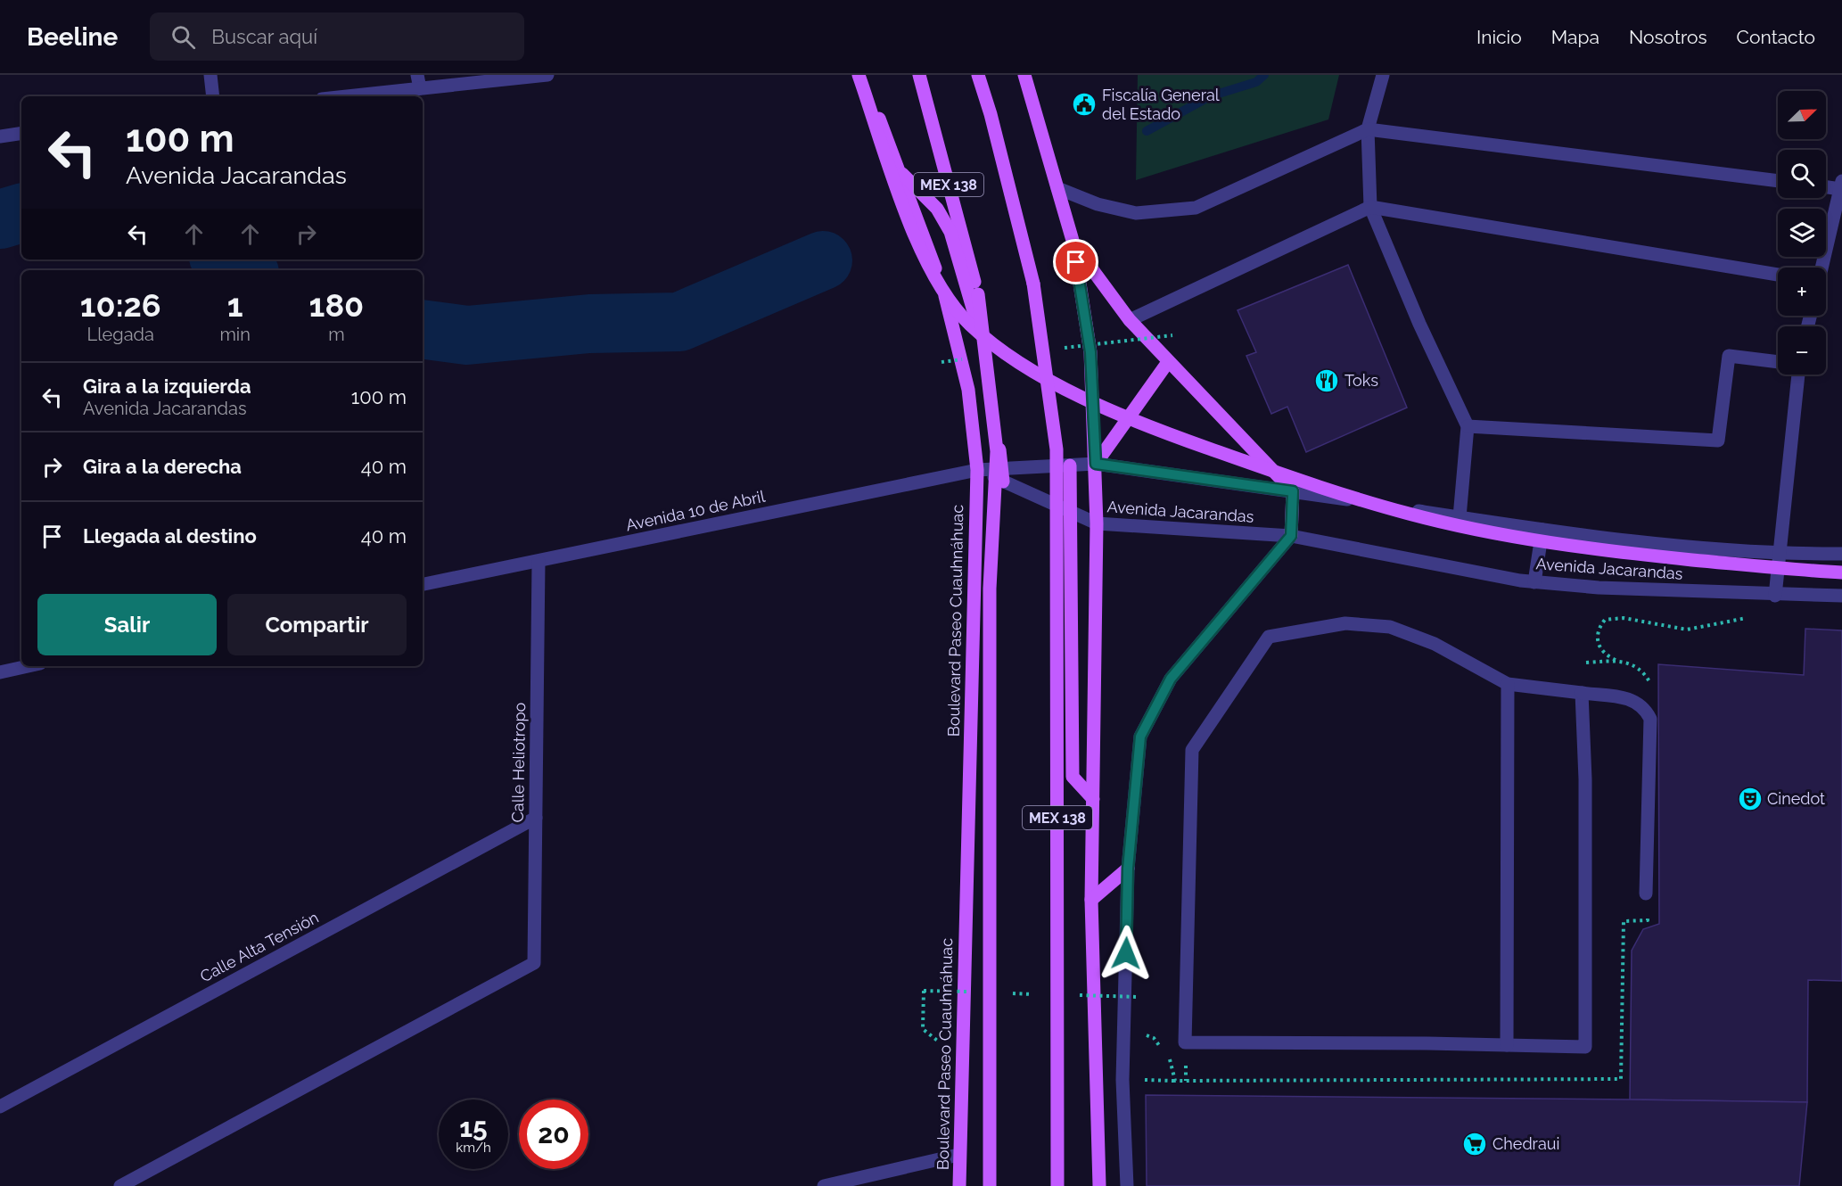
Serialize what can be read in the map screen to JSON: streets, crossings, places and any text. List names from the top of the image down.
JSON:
{
  "streets": {
    "main road": ["MEX 138", "Boulevard Paseo Cuauhnáhuac"],
    "street": [
      "Avenida 10 de Abril",
      "Avenida Jacarandas",
      "Calle Heliotropo",
      "Calle Alta Tensión"
    ]
  },
  "crossings": [
    ["MEX 138", "Avenida Jacarandas"],
    ["Avenida 10 de Abril", "Avenida Jacarandas"],
    ["Avenida 10 de Abril", "Boulevard Paseo Cuauhnáhuac"],
    ["Avenida 10 de Abril", "Calle Heliotropo"],
    ["Avenida Jacarandas", "Boulevard Paseo Cuauhnáhuac"],
    ["Calle Heliotropo", "Calle Alta Tensión"]
  ],
  "places": {
    "public building": ["Fiscalía General del Estado"],
    "restaurant": ["Toks"],
    "theatre": ["Cinedot"],
    "supermarket": ["Chedraui"]
  },
  "north": "top right",
  "page": {
    "header": "Beeline",
    "search": "Buscar aquí",
    "nav": [
      "Inicio",
      "Mapa",
      "Nosotros",
      "Contacto"
    ],
    "map_buttons": ["+", "−"],
    "turn": ["100 m", "Avenida Jacarandas"],
    "eta": [
      "10:26",
      "Llegada",
      "1",
      "min",
      "180",
      "m"
    ],
    "list": [
      {
        "name": "Gira a la izquierda",
        "note": "Avenida Jacarandas",
        "value": "100 m"
      },
      {
        "name": "Gira a la derecha",
        "value": "40 m"
      },
      {
        "name": "Llegada al destino",
        "value": "40 m"
      }
    ],
    "buttons": ["Salir", "Compartir"],
    "speed": "15 km/h",
    "limit": "20"
  }
}
